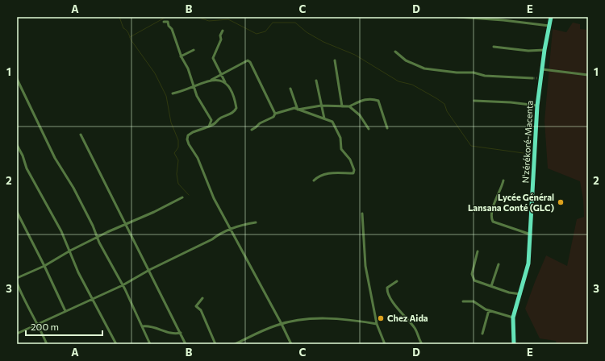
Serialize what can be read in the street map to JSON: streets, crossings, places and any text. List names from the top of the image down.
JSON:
{
  "streets": {
    "highway": ["N'zérékoré-Macenta"]
  },
  "places": ["Lycée Général Lansana Conté (GLC)", "Chez Aida"],
  "scale_bar": "200 m",
  "grid": {
    "columns": [
      "A",
      "B",
      "C",
      "D",
      "E"
    ],
    "rows": ["1", "2", "3"]
  }
}
